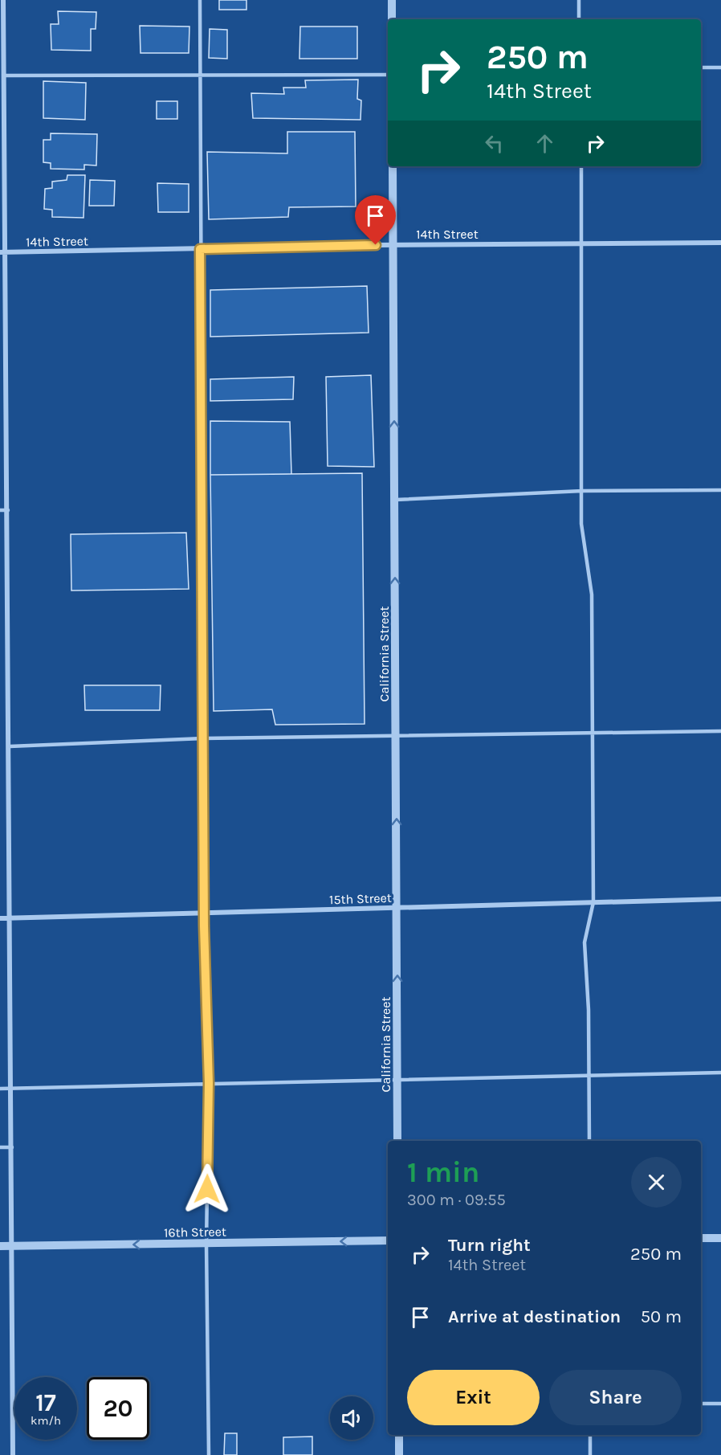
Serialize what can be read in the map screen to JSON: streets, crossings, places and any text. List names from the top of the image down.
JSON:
{
  "streets": {
    "street": [
      "14th Street",
      "California Street",
      "15th Street",
      "16th Street"
    ]
  },
  "crossings": [
    ["14th Street", "California Street"],
    ["California Street", "15th Street"]
  ],
  "one_way": ["California Street", "16th Street"],
  "page": {
    "turn": ["250 m", "14th Street"],
    "heading": ["1 min", "300 m · 09:55"],
    "list": [
      {
        "name": "Turn right",
        "note": "14th Street",
        "value": "250 m"
      },
      {
        "name": "Arrive at destination",
        "value": "50 m"
      }
    ],
    "buttons": ["Exit", "Share"],
    "speed": "17 km/h",
    "limit": "20"
  }
}
